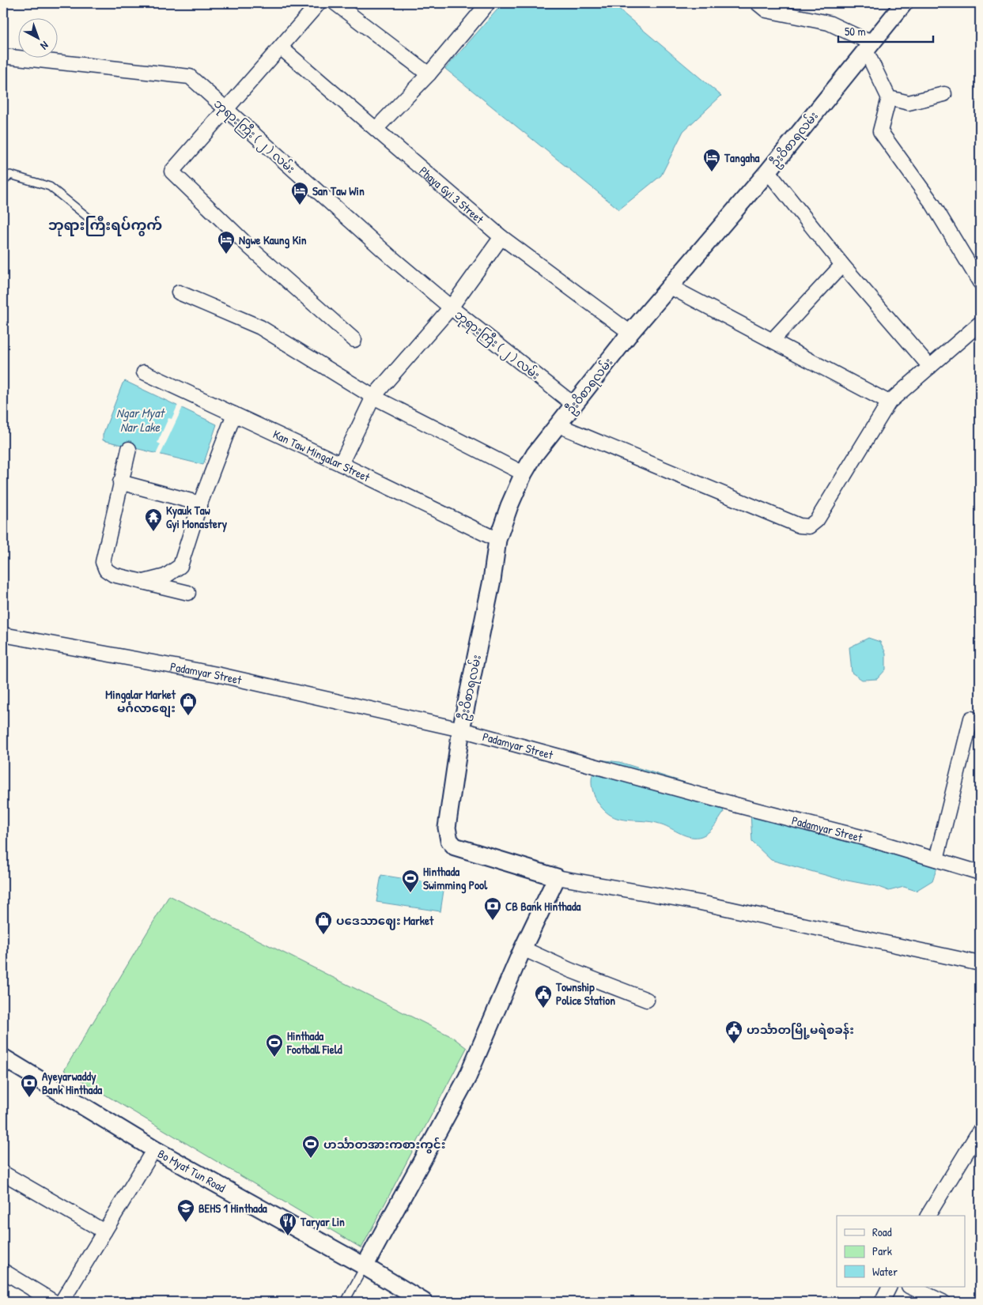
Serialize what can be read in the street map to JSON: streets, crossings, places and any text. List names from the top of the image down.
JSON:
{
  "streets": {
    "street": [
      "ဘုရားကြီး ( ၂ ) လမ်း",
      "ဦးဝိစာရလမ်း",
      "Phaya Gyi 3 Street",
      "Kan Taw Mingalar Street",
      "Padamyar Street",
      "Bo Myat Tun Road"
    ]
  },
  "crossings": [
    ["ဘုရားကြီး ( ၂ ) လမ်း", "ဦးဝိစာရလမ်း"],
    ["ဦးဝိစာရလမ်း", "Phaya Gyi 3 Street"],
    ["ဦးဝိစာရလမ်း", "Kan Taw Mingalar Street"],
    ["ဦးဝိစာရလမ်း", "Padamyar Street"]
  ],
  "districts": ["ဘုရားကြီးရပ်ကွက်"],
  "water": ["Ngar Myat Nar Lake"],
  "places": {
    "hotel": ["Tangaha", "San Taw Win", "Ngwe Kaung Kin"],
    "temple": ["Kyauk Taw Gyi Monastery"],
    "shop": ["Mingalar Market မင်္ဂလာစျေး", "ပဒေသာဈေး Market"],
    "sports": ["Hinthada Swimming Pool", "Hinthada Football Field", "ဟင်္သာတအားကစားကွင်း"],
    "bank": ["CB Bank Hinthada", "Ayeyarwaddy Bank Hinthada"],
    "public building": ["Township Police Station", "ဟင်္သာတမြို့မရဲစခန်း"],
    "school or university": ["BEHS 1 Hinthada"],
    "restaurant": ["Taryar Lin"]
  },
  "legend": ["Road", "Park", "Water"],
  "scale_bar": "50 m",
  "north": "bottom right"
}
